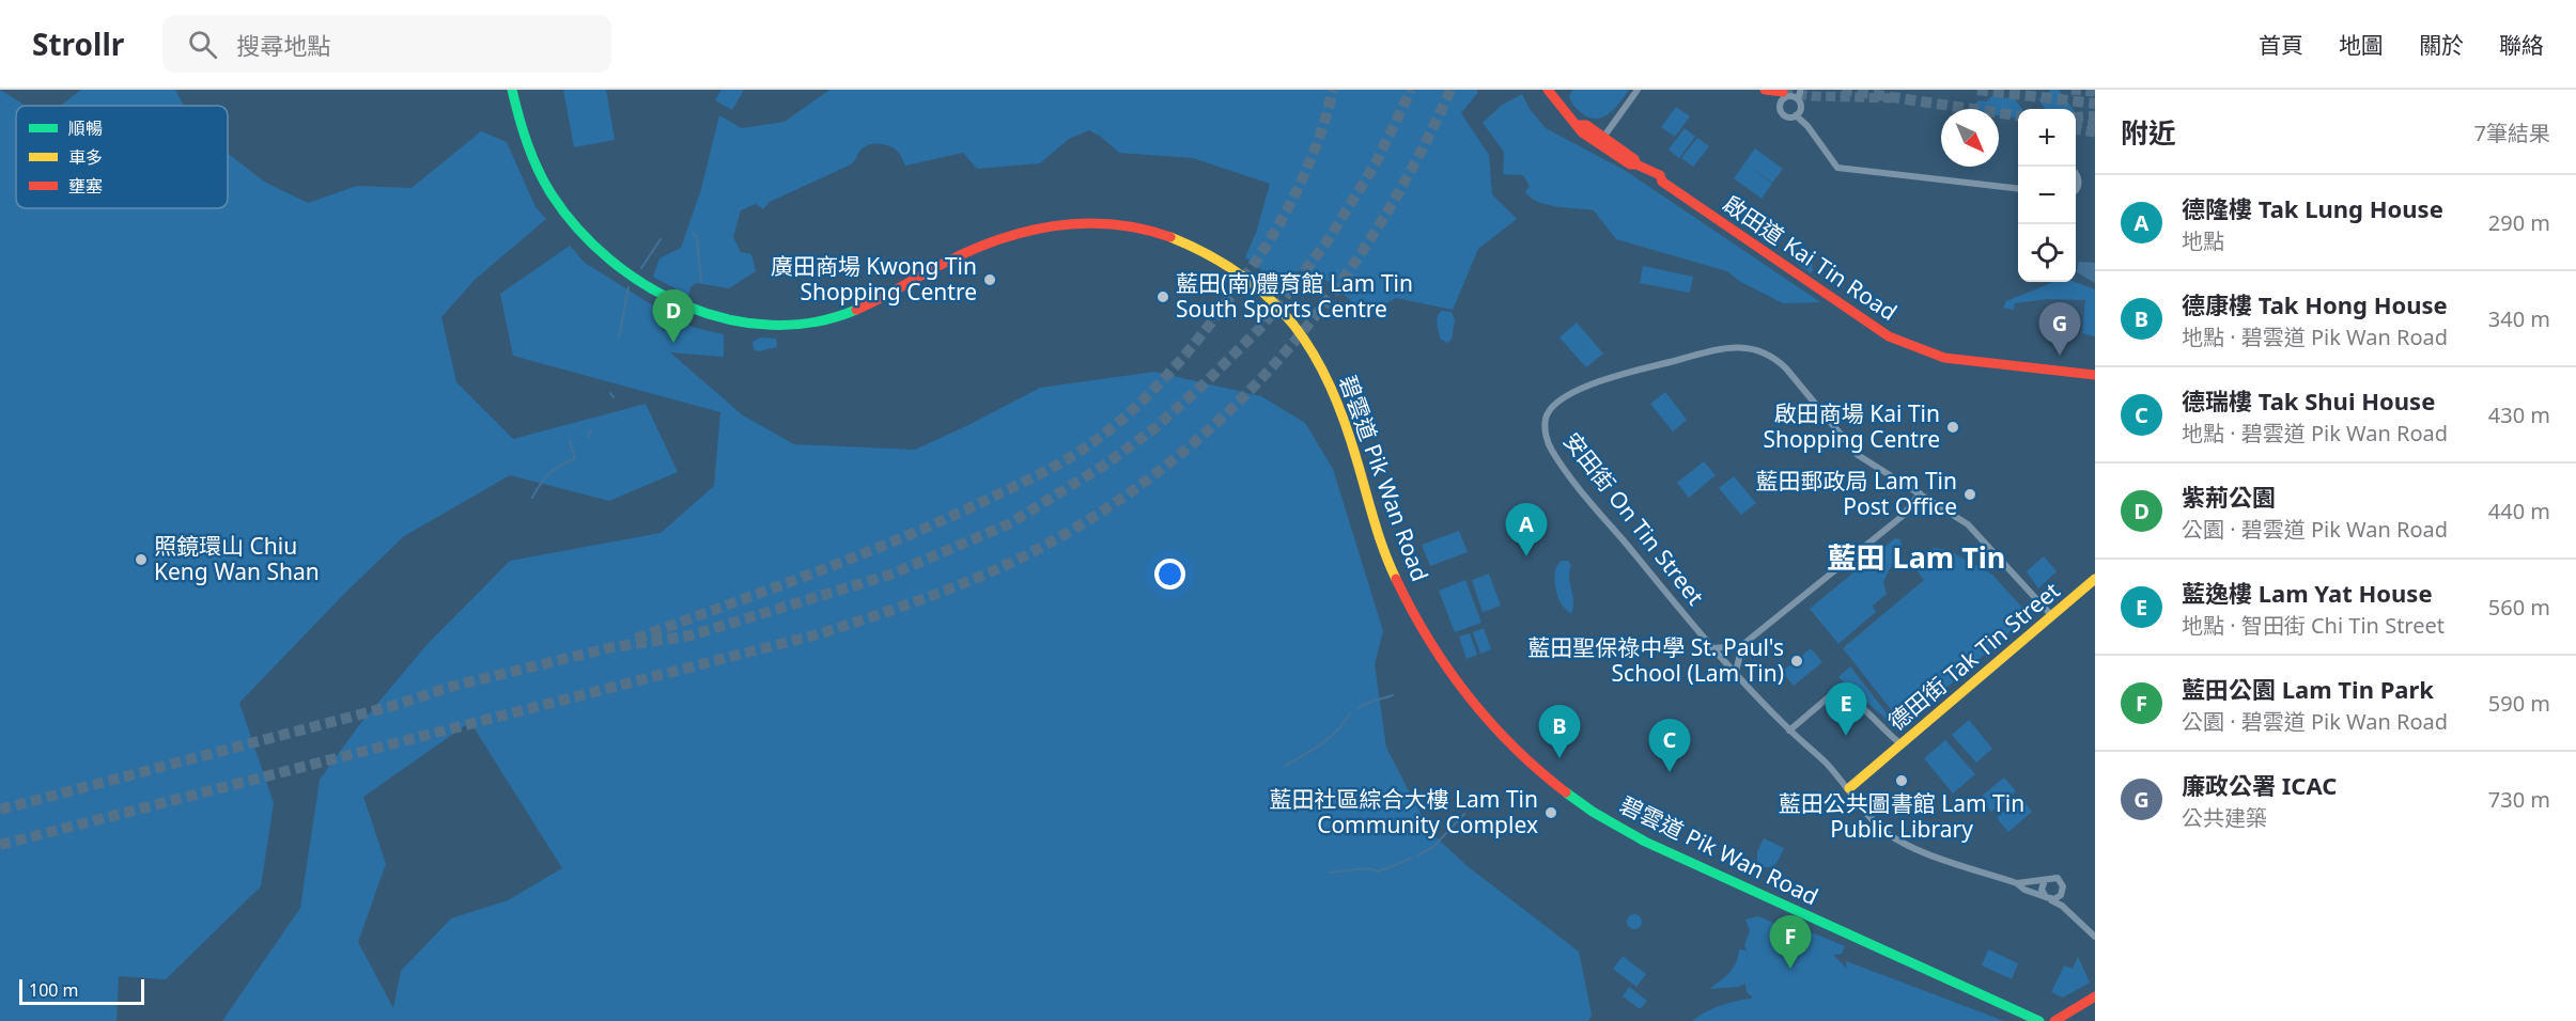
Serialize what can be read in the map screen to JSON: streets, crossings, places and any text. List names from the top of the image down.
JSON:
{
  "streets": {
    "main road": ["啟田道 Kai Tin Road", "碧雲道 Pik Wan Road", "德田街 Tak Tin Street"],
    "street": ["安田街 On Tin Street"]
  },
  "crossings": [
    ["安田街 On Tin Street", "德田街 Tak Tin Street"]
  ],
  "districts": ["藍田 Lam Tin"],
  "places": [
    "廣田商場 Kwong Tin Shopping Centre",
    "藍田(南)體育館 Lam Tin South Sports Centre",
    "啟田商場 Kai Tin Shopping Centre",
    "藍田郵政局 Lam Tin Post Office",
    "照鏡環山 Chiu Keng Wan Shan",
    "藍田聖保祿中學 St. Paul's School (Lam Tin)",
    "藍田公共圖書館 Lam Tin Public Library",
    "藍田社區綜合大樓 Lam Tin Community Complex"
  ],
  "legend": ["順暢", "車多", "壅塞"],
  "scale_bar": "100 m",
  "north": "bottom right",
  "page": {
    "header": "Strollr",
    "search": "搜尋地點",
    "nav": [
      "首頁",
      "地圖",
      "關於",
      "聯絡"
    ],
    "heading": ["附近", "7筆結果"],
    "map_buttons": ["+", "−"],
    "list": [
      {
        "mark": "A",
        "name": "德隆樓 Tak Lung House",
        "note": "地點",
        "value": "290 m"
      },
      {
        "mark": "B",
        "name": "德康樓 Tak Hong House",
        "note": "地點 · 碧雲道 Pik Wan Road",
        "value": "340 m"
      },
      {
        "mark": "C",
        "name": "德瑞樓 Tak Shui House",
        "note": "地點 · 碧雲道 Pik Wan Road",
        "value": "430 m"
      },
      {
        "mark": "D",
        "name": "紫荊公園",
        "note": "公園 · 碧雲道 Pik Wan Road",
        "value": "440 m"
      },
      {
        "mark": "E",
        "name": "藍逸樓 Lam Yat House",
        "note": "地點 · 智田街 Chi Tin Street",
        "value": "560 m"
      },
      {
        "mark": "F",
        "name": "藍田公園 Lam Tin Park",
        "note": "公園 · 碧雲道 Pik Wan Road",
        "value": "590 m"
      },
      {
        "mark": "G",
        "name": "廉政公署 ICAC",
        "note": "公共建築",
        "value": "730 m"
      }
    ],
    "pins": [
      "D",
      "G",
      "A",
      "E",
      "B",
      "C",
      "F"
    ],
    "scale": "100 m"
  }
}
